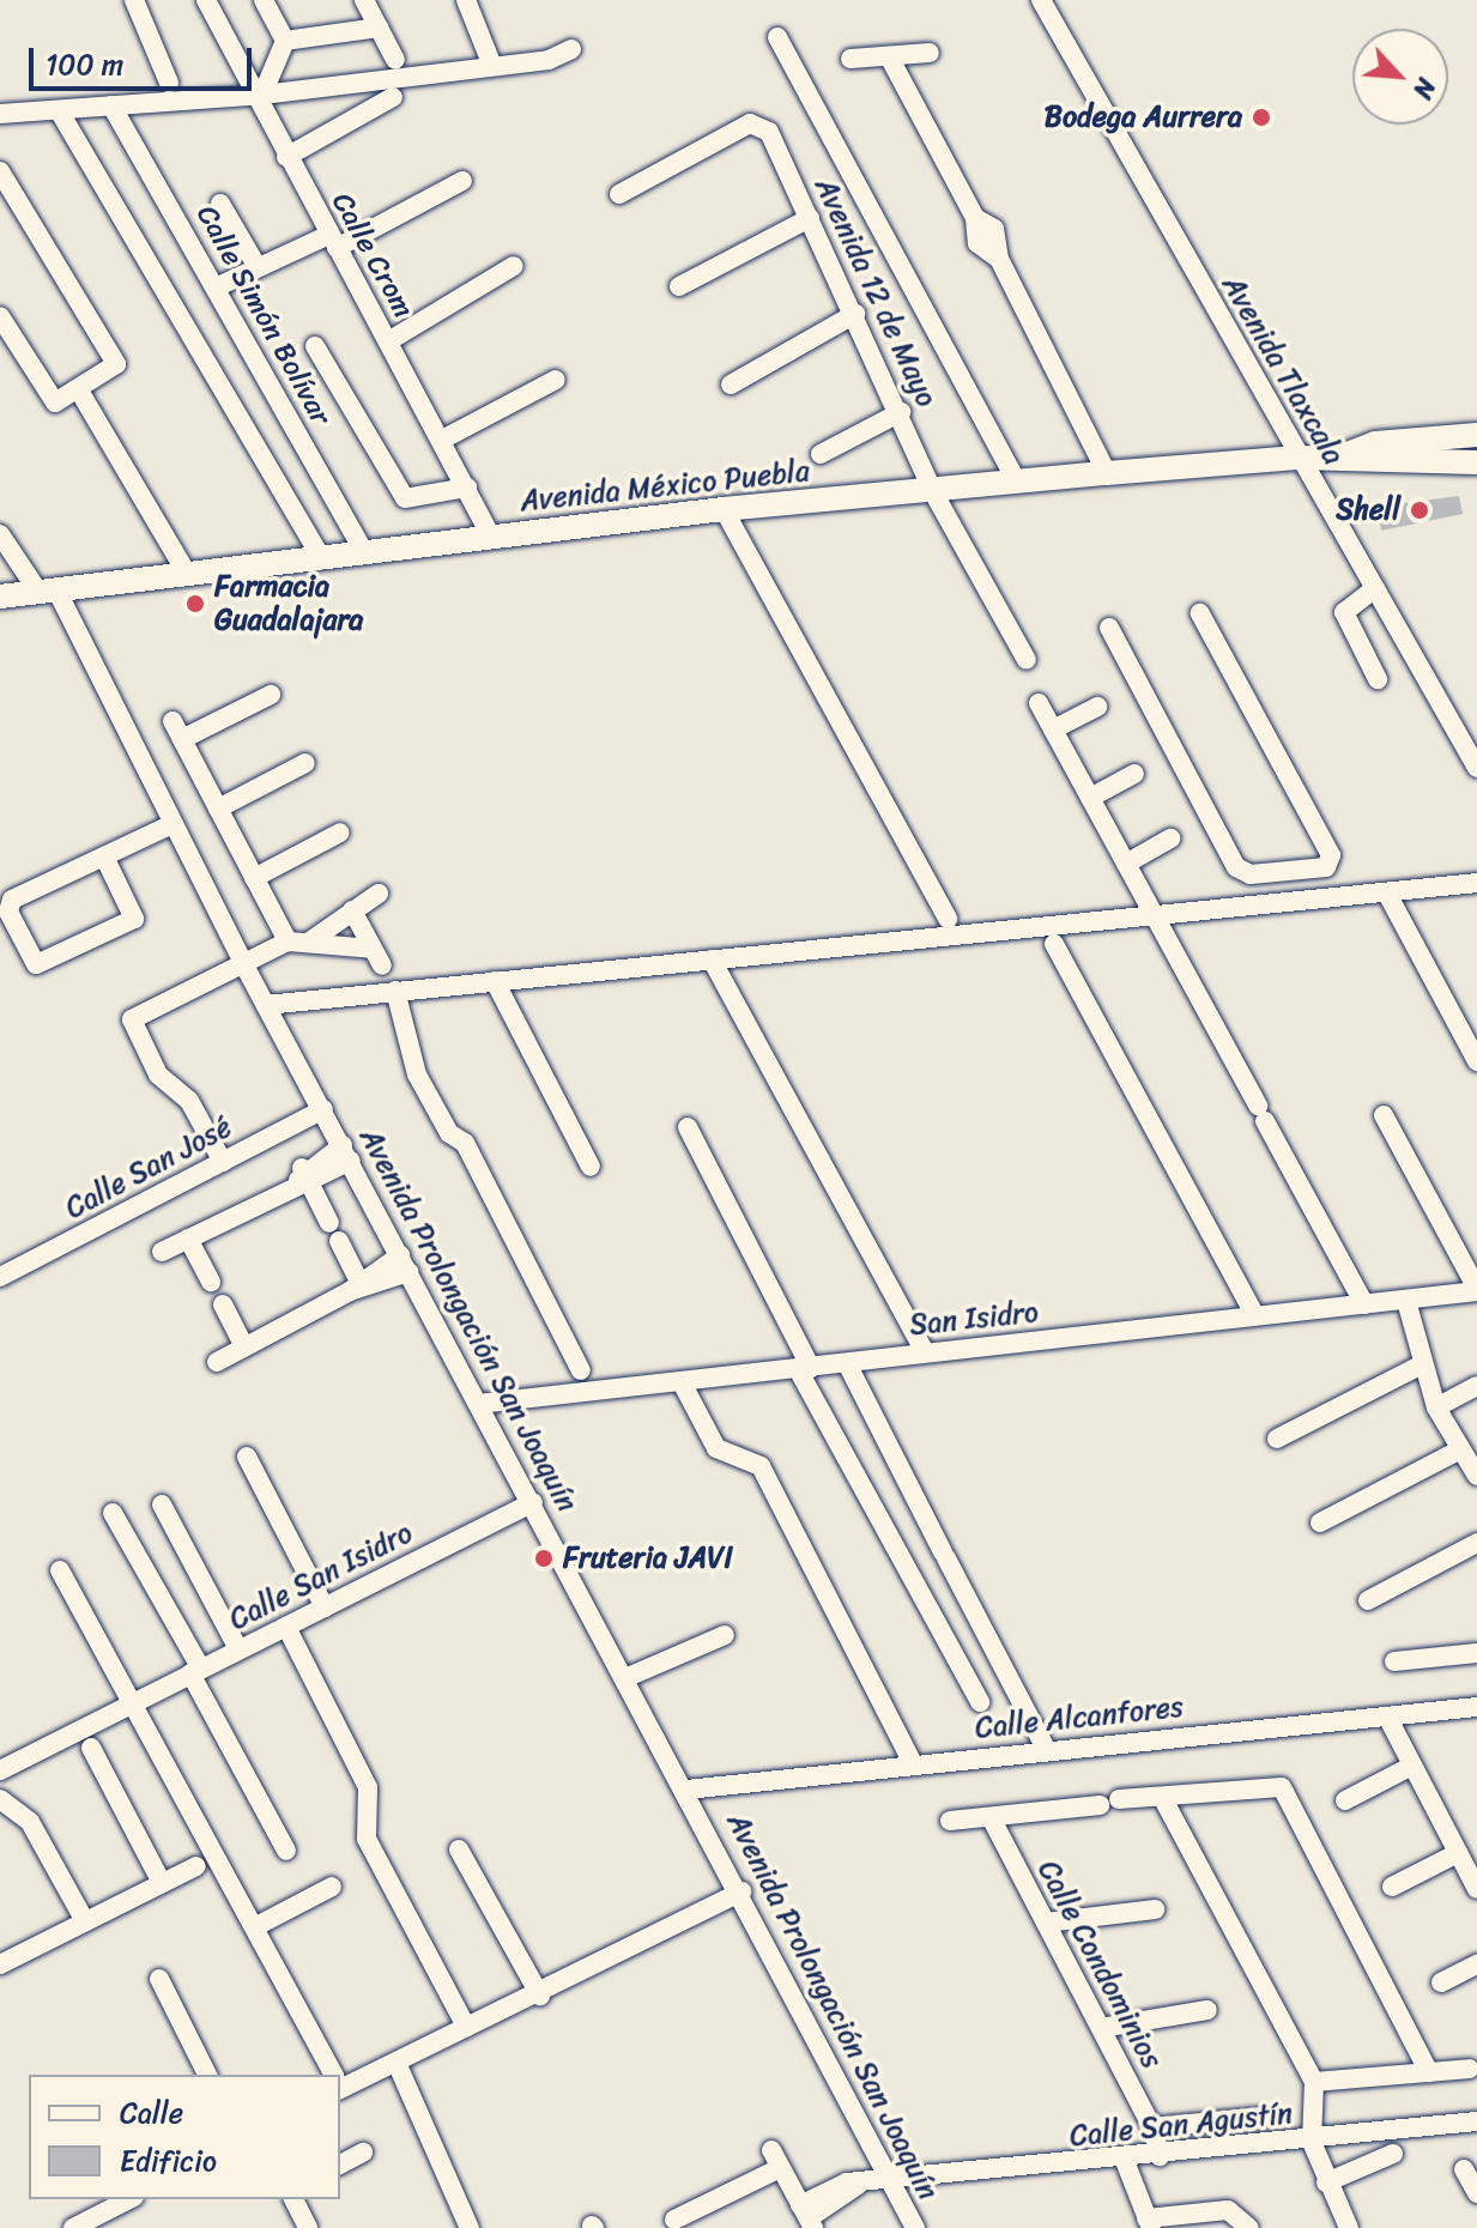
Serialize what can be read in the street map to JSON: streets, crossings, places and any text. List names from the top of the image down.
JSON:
{
  "streets": {
    "main road": ["Avenida México Puebla"],
    "street": [
      "Calle Crom",
      "Avenida 12 de Mayo",
      "Calle Simón Bolívar",
      "Avenida Tlaxcala",
      "Calle San José",
      "San Isidro",
      "Avenida Prolongación San Joaquín",
      "Calle San Isidro",
      "Calle Alcanfores",
      "Calle Condominios",
      "Calle San Agustín"
    ]
  },
  "crossings": [
    ["Calle Crom", "Avenida México Puebla"],
    ["Avenida 12 de Mayo", "Avenida México Puebla"],
    ["Calle Simón Bolívar", "Avenida México Puebla"],
    ["Avenida Tlaxcala", "Avenida México Puebla"],
    ["Avenida México Puebla", "Avenida Prolongación San Joaquín"],
    ["Calle San José", "Avenida Prolongación San Joaquín"],
    ["San Isidro", "Avenida Prolongación San Joaquín"],
    ["Avenida Prolongación San Joaquín", "Calle San Isidro"],
    ["Avenida Prolongación San Joaquín", "Calle Alcanfores"],
    ["Avenida Prolongación San Joaquín", "Calle San Agustín"],
    ["Calle Condominios", "Calle San Agustín"]
  ],
  "places": [
    "Bodega Aurrera",
    "Shell",
    "Farmacia Guadalajara",
    "Fruteria JAVI"
  ],
  "legend": ["Calle", "Edificio"],
  "scale_bar": "100 m",
  "north": "bottom right"
}
